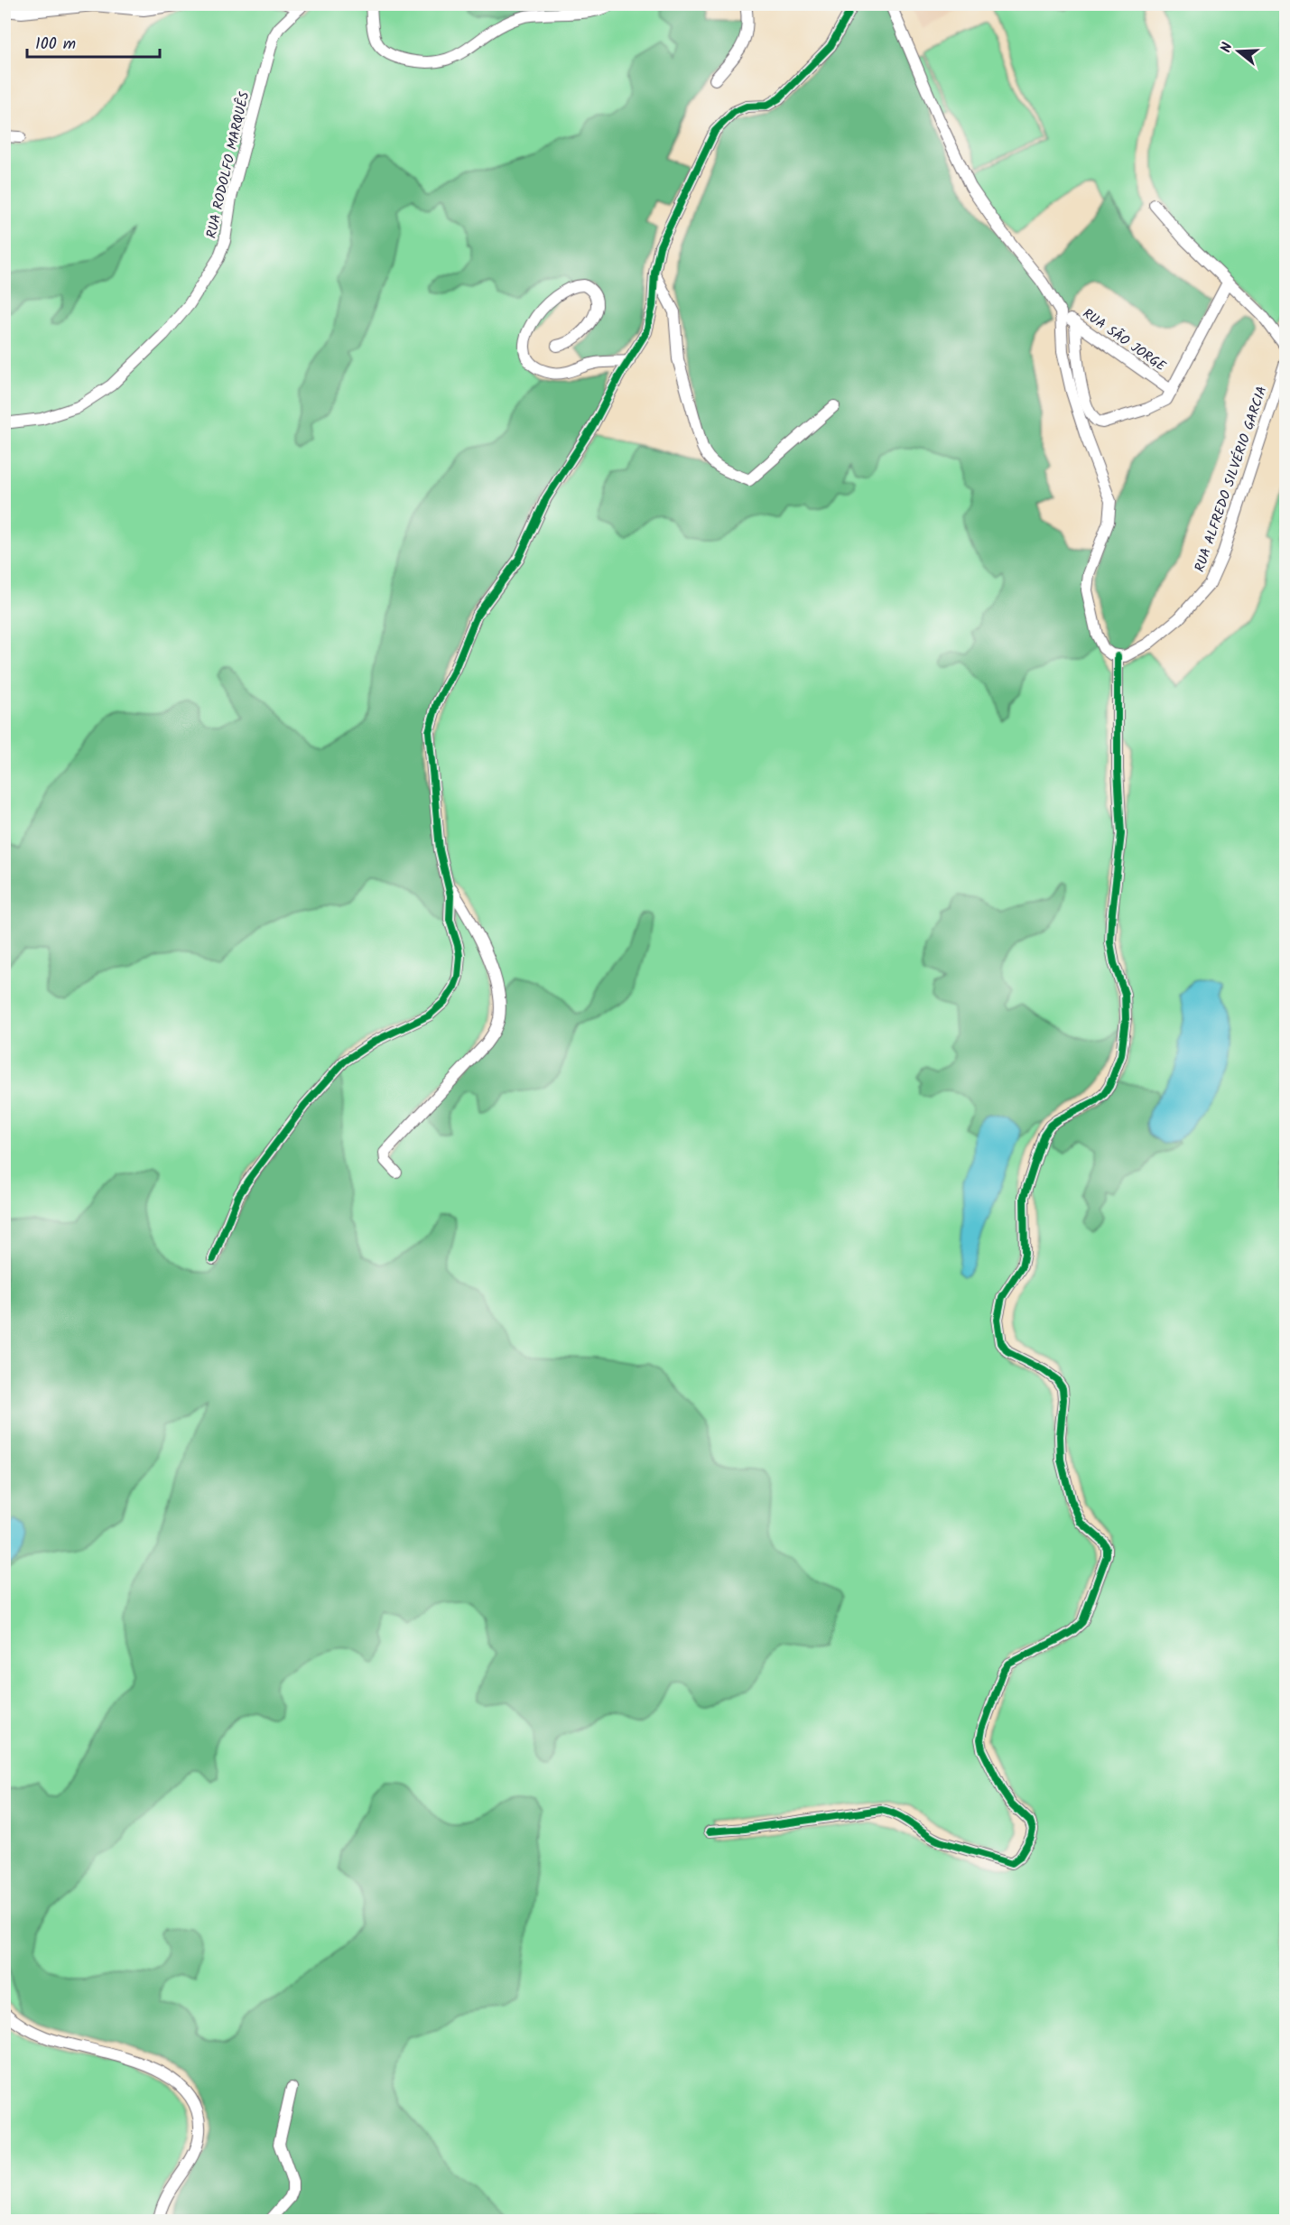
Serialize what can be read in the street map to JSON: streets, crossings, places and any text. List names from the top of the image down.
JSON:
{
  "streets": {
    "street": ["RUA RODOLFO MARQUÊS", "RUA SÃO JORGE", "RUA ALFREDO SILVÉRIO GARCIA"]
  },
  "scale_bar": "100 m",
  "north": "left"
}
